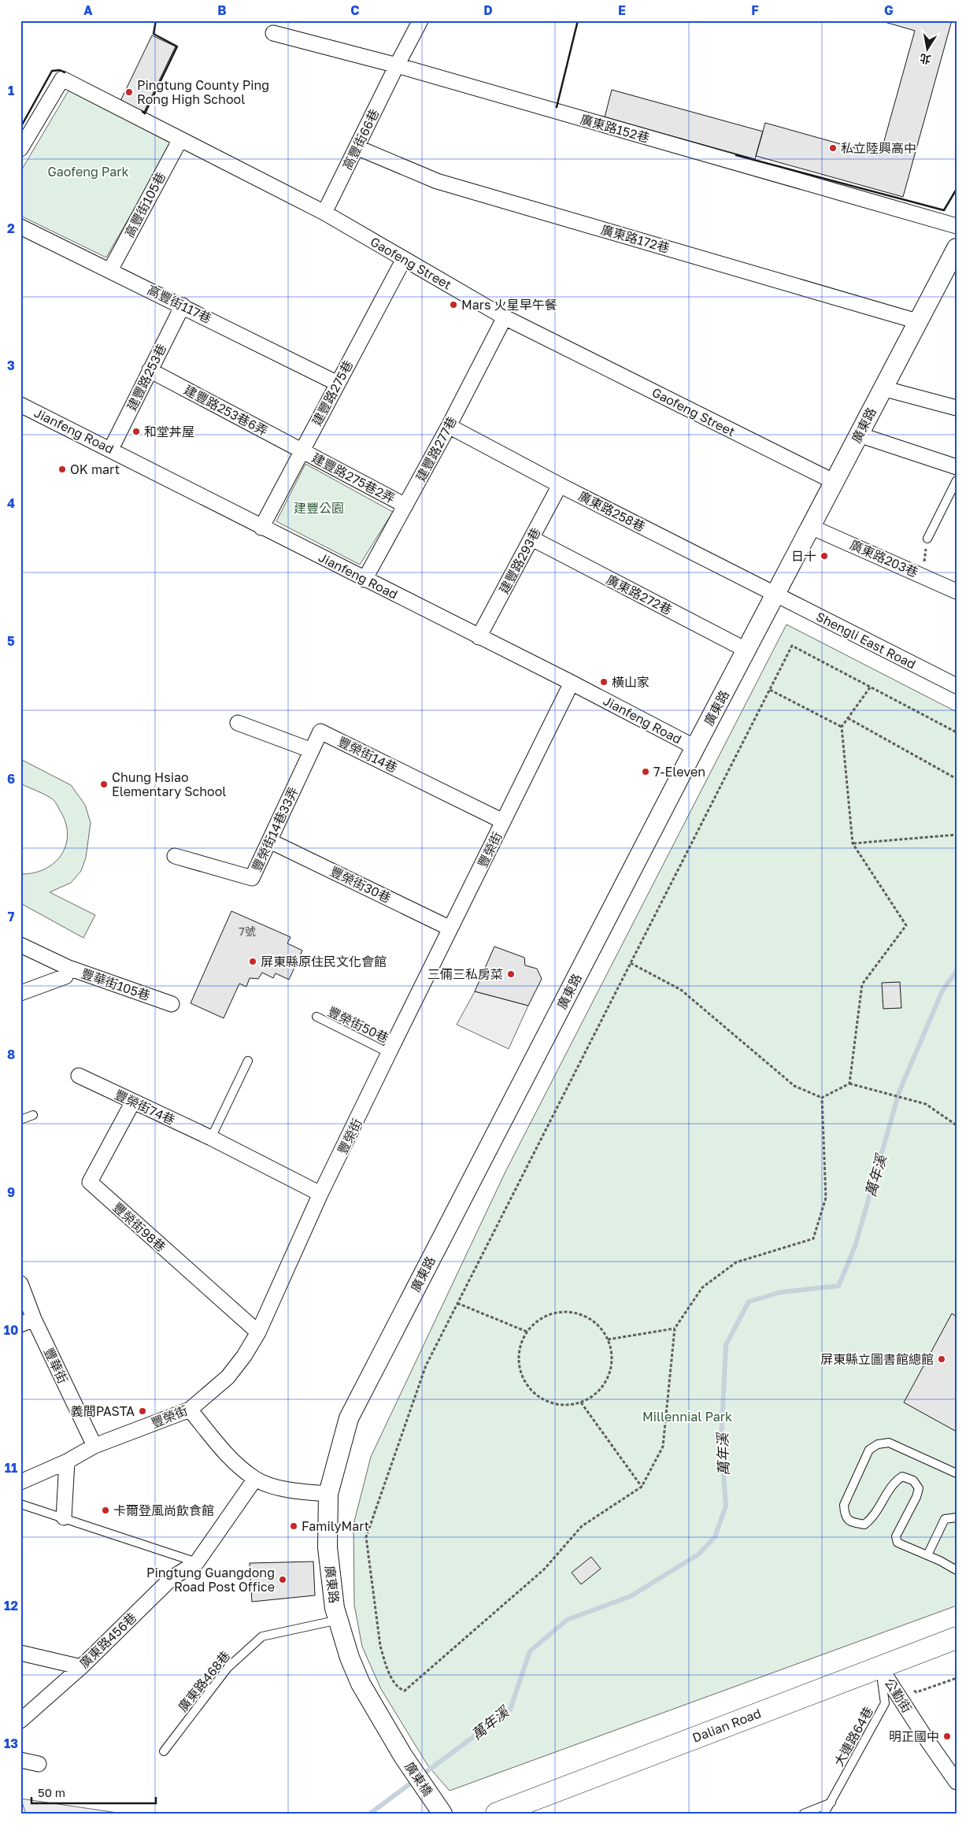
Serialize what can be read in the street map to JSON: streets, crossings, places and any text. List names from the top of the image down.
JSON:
{
  "streets": {
    "main road": ["Dalian Road"],
    "street": [
      "廣東路152巷",
      "高豐街66巷",
      "高豐街105巷",
      "廣東路172巷",
      "Gaofeng Street",
      "高豐街117巷",
      "建豐路253巷",
      "建豐路275巷",
      "建豐路253巷6弄",
      "廣東路",
      "Jianfeng Road",
      "建豐路277巷",
      "建豐路275巷2弄",
      "廣東路258巷",
      "廣東路203巷",
      "建豐路293巷",
      "廣東路272巷",
      "Shengli East Road",
      "豐榮街14巷",
      "豐榮街14巷33弄",
      "豐榮街",
      "豐榮街30巷",
      "豐華街105巷",
      "豐榮街74巷",
      "豐榮街98巷",
      "豐華街",
      "廣東路456巷",
      "公勤街",
      "廣東橋"
    ],
    "lane": ["豐榮街50巷", "廣東路468巷", "大連路64巷"]
  },
  "crossings": [
    ["廣東路152巷", "高豐街66巷"],
    ["高豐街66巷", "廣東路172巷"],
    ["高豐街66巷", "Gaofeng Street"],
    ["高豐街105巷", "Gaofeng Street"],
    ["高豐街105巷", "高豐街117巷"],
    ["廣東路172巷", "廣東路"],
    ["Gaofeng Street", "建豐路275巷"],
    ["Gaofeng Street", "廣東路"],
    ["Gaofeng Street", "建豐路277巷"],
    ["高豐街117巷", "建豐路253巷"],
    ["高豐街117巷", "建豐路275巷"],
    ["建豐路253巷", "建豐路253巷6弄"],
    ["建豐路253巷", "Jianfeng Road"],
    ["建豐路275巷", "建豐路253巷6弄"],
    ["建豐路275巷", "Jianfeng Road"],
    ["建豐路275巷", "建豐路275巷2弄"],
    ["建豐路253巷6弄", "建豐路275巷2弄"],
    ["廣東路", "Jianfeng Road"],
    ["廣東路", "廣東路258巷"],
    ["廣東路", "廣東路203巷"],
    ["廣東路", "廣東路272巷"],
    ["廣東路", "Shengli East Road"],
    ["廣東路", "廣東路468巷"],
    ["廣東路", "廣東橋"],
    ["Jianfeng Road", "建豐路277巷"],
    ["Jianfeng Road", "建豐路293巷"],
    ["Jianfeng Road", "豐榮街"],
    ["建豐路277巷", "建豐路275巷2弄"],
    ["建豐路277巷", "廣東路258巷"],
    ["廣東路258巷", "建豐路293巷"],
    ["廣東路258巷", "Shengli East Road"],
    ["建豐路293巷", "廣東路272巷"],
    ["豐榮街14巷", "豐榮街14巷33弄"],
    ["豐榮街14巷", "豐榮街"],
    ["豐榮街14巷33弄", "豐榮街30巷"],
    ["豐榮街", "豐榮街30巷"],
    ["豐榮街", "豐榮街50巷"],
    ["豐榮街", "豐榮街74巷"],
    ["豐榮街", "豐榮街98巷"],
    ["豐榮街", "豐華街"],
    ["豐榮街74巷", "豐榮街98巷"],
    ["公勤街", "Dalian Road"],
    ["公勤街", "大連路64巷"],
    ["Dalian Road", "大連路64巷"]
  ],
  "water": ["萬年溪"],
  "parks": ["Gaofeng Park", "建豐公園", "Millennial Park"],
  "places": [
    "Pingtung County Ping Rong High School",
    "私立陸興高中",
    "Mars 火星早午餐",
    "和堂丼屋",
    "OK mart",
    "日十",
    "橫山家",
    "7-Eleven",
    "Chung Hsiao Elementary School",
    "屏東縣原住民文化會館",
    "三倆三私房菜",
    "屏東縣立圖書館總館",
    "義間PASTA",
    "卡爾登風尚飲食館",
    "FamilyMart",
    "Pingtung Guangdong Road Post Office",
    "明正國中"
  ],
  "house_numbers": ["7號"],
  "scale_bar": "50 m",
  "north": "bottom",
  "grid": {
    "columns": [
      "A",
      "B",
      "C",
      "D",
      "E",
      "F",
      "G"
    ],
    "rows": [
      "1",
      "2",
      "3",
      "4",
      "5",
      "6",
      "7",
      "8",
      "9",
      "10",
      "11",
      "12",
      "13"
    ]
  }
}
